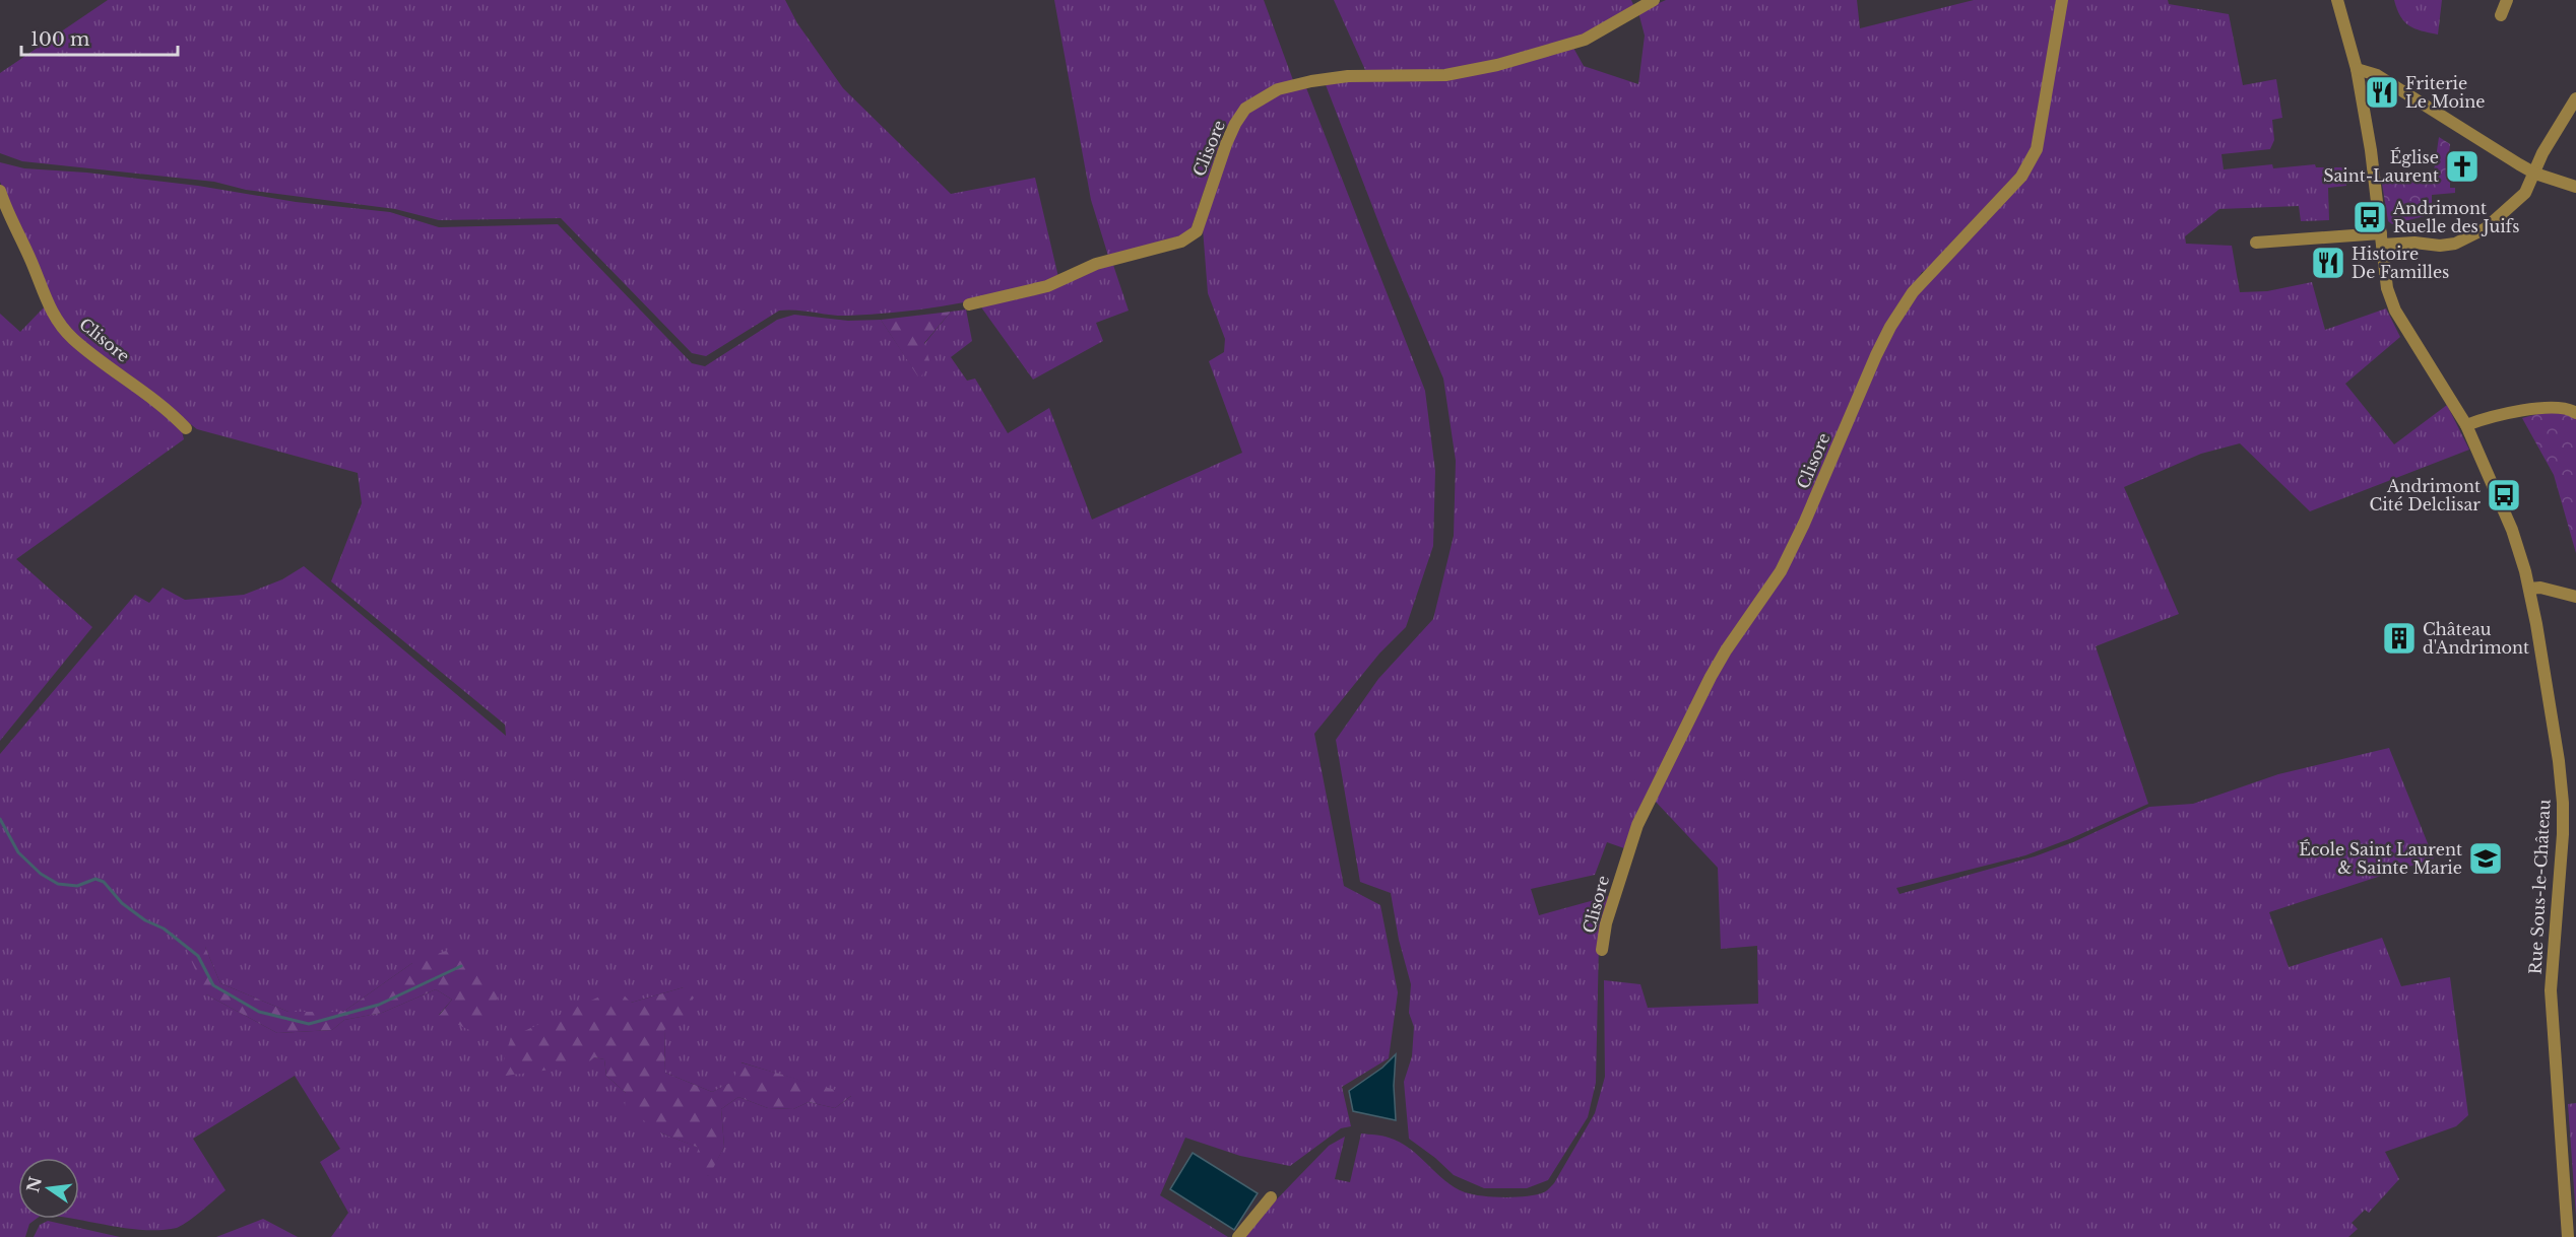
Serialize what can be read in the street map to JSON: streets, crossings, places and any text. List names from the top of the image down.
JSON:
{
  "streets": {
    "street": ["Clisore", "Rue Sous-le-Château"]
  },
  "places": {
    "restaurant": ["Friterie Le Moine", "Histoire De Familles"],
    "church": ["Église Saint-Laurent"],
    "bus stop": ["Andrimont Ruelle des Juifs", "Andrimont Cité Delclisar"],
    "building": ["Château d'Andrimont"],
    "school or university": ["École Saint Laurent & Sainte Marie"]
  },
  "scale_bar": "100 m",
  "north": "left"
}
